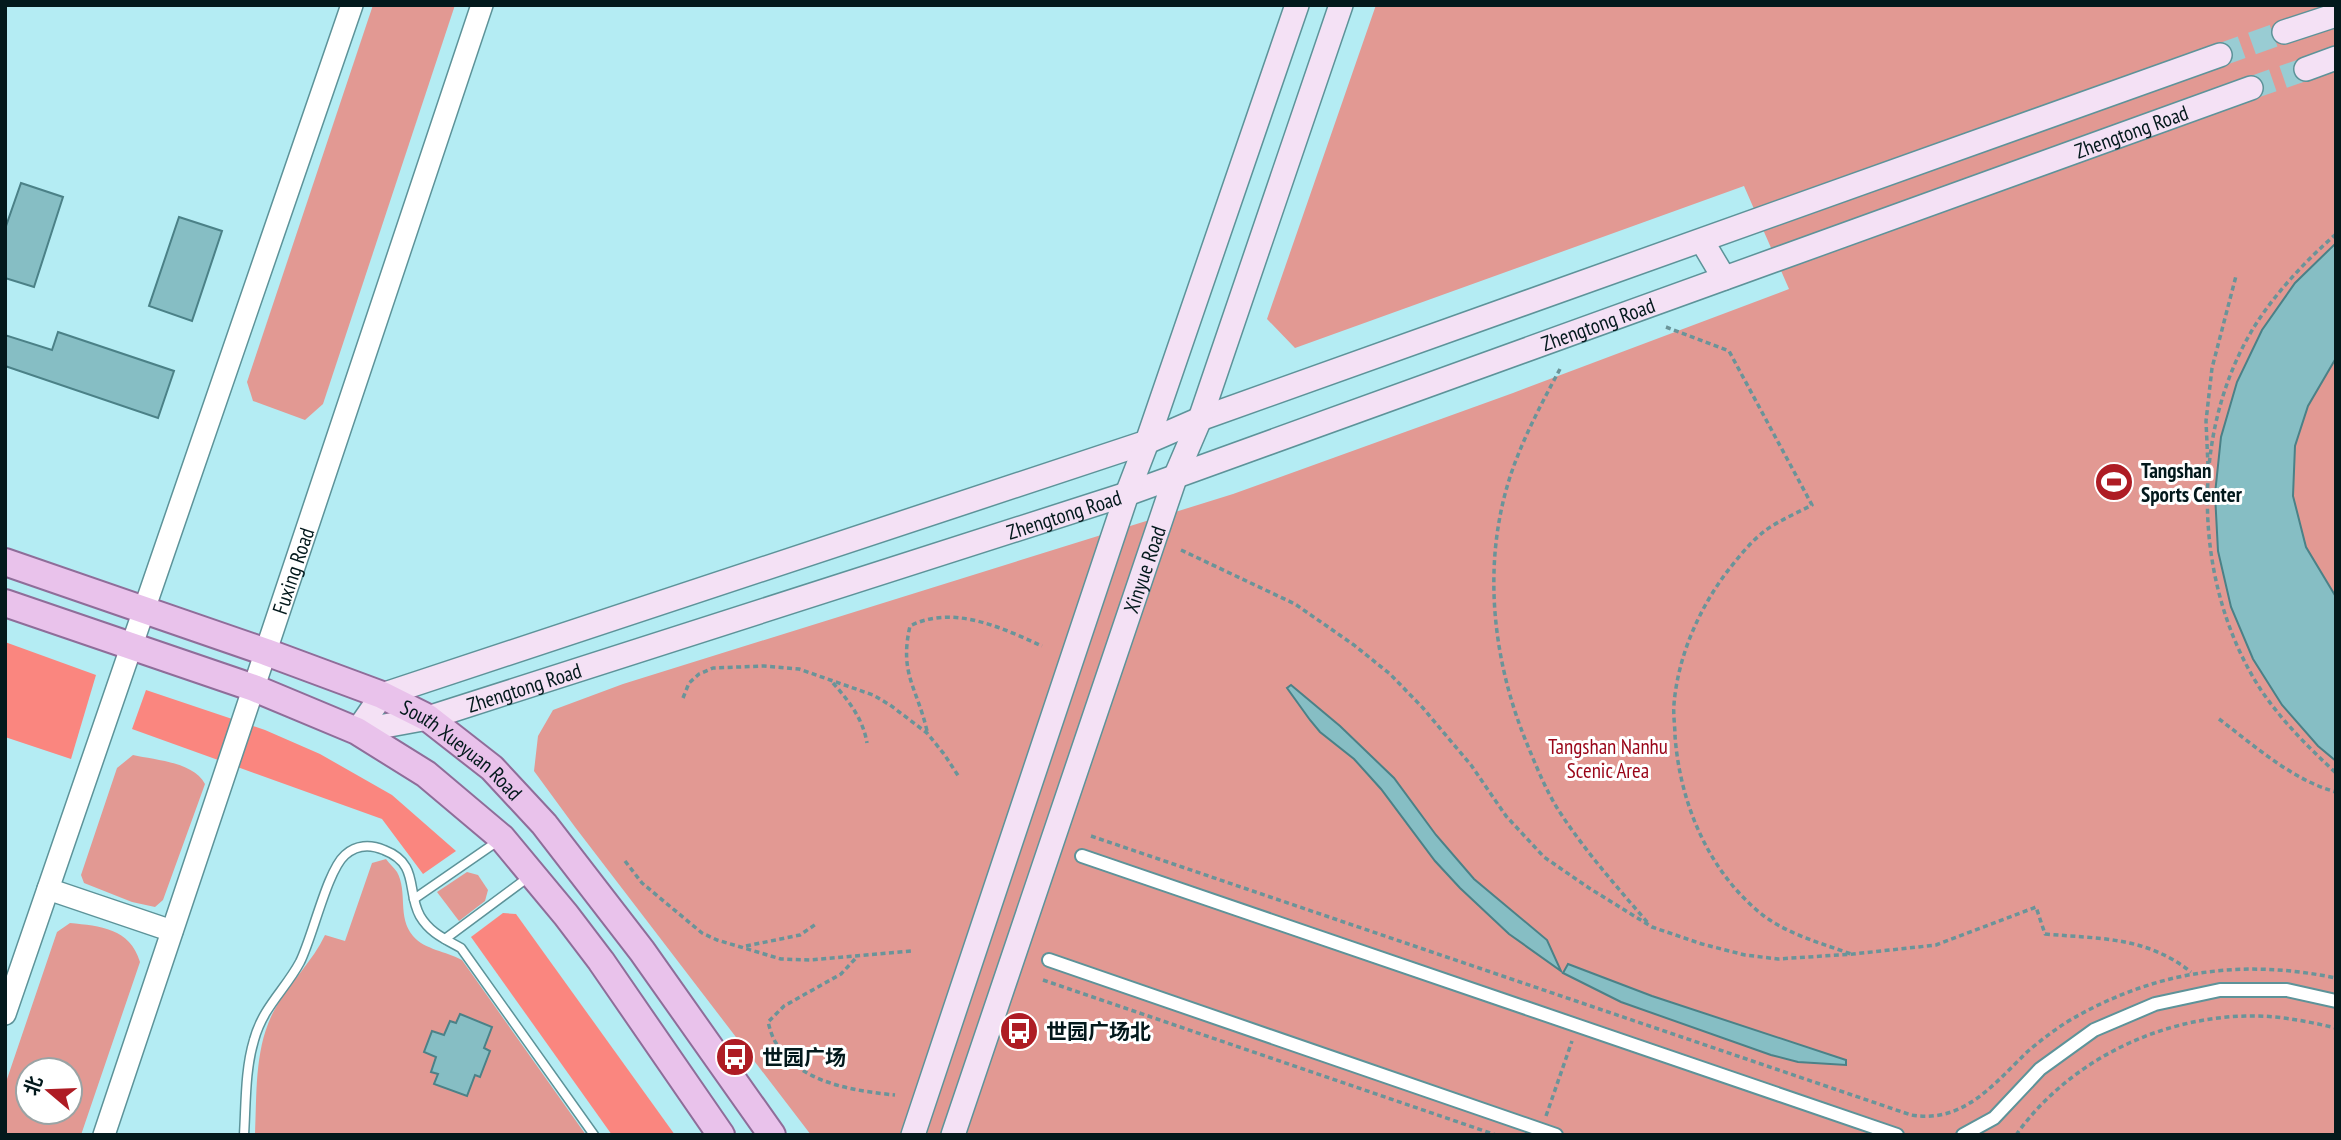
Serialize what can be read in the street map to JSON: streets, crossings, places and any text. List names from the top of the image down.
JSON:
{
  "streets": {
    "main road": ["Zhengtong Road", "Xinyue Road", "South Xueyuan Road"],
    "street": ["Fuxing Road"]
  },
  "crossings": [
    ["Zhengtong Road", "Xinyue Road"],
    ["Zhengtong Road", "South Xueyuan Road"],
    ["Fuxing Road", "South Xueyuan Road"]
  ],
  "parks": ["Tangshan Nanhu Scenic Area"],
  "places": {
    "sports": ["Tangshan Sports Center"],
    "bus stop": ["世园广场北", "世园广场"]
  },
  "north": "left"
}
